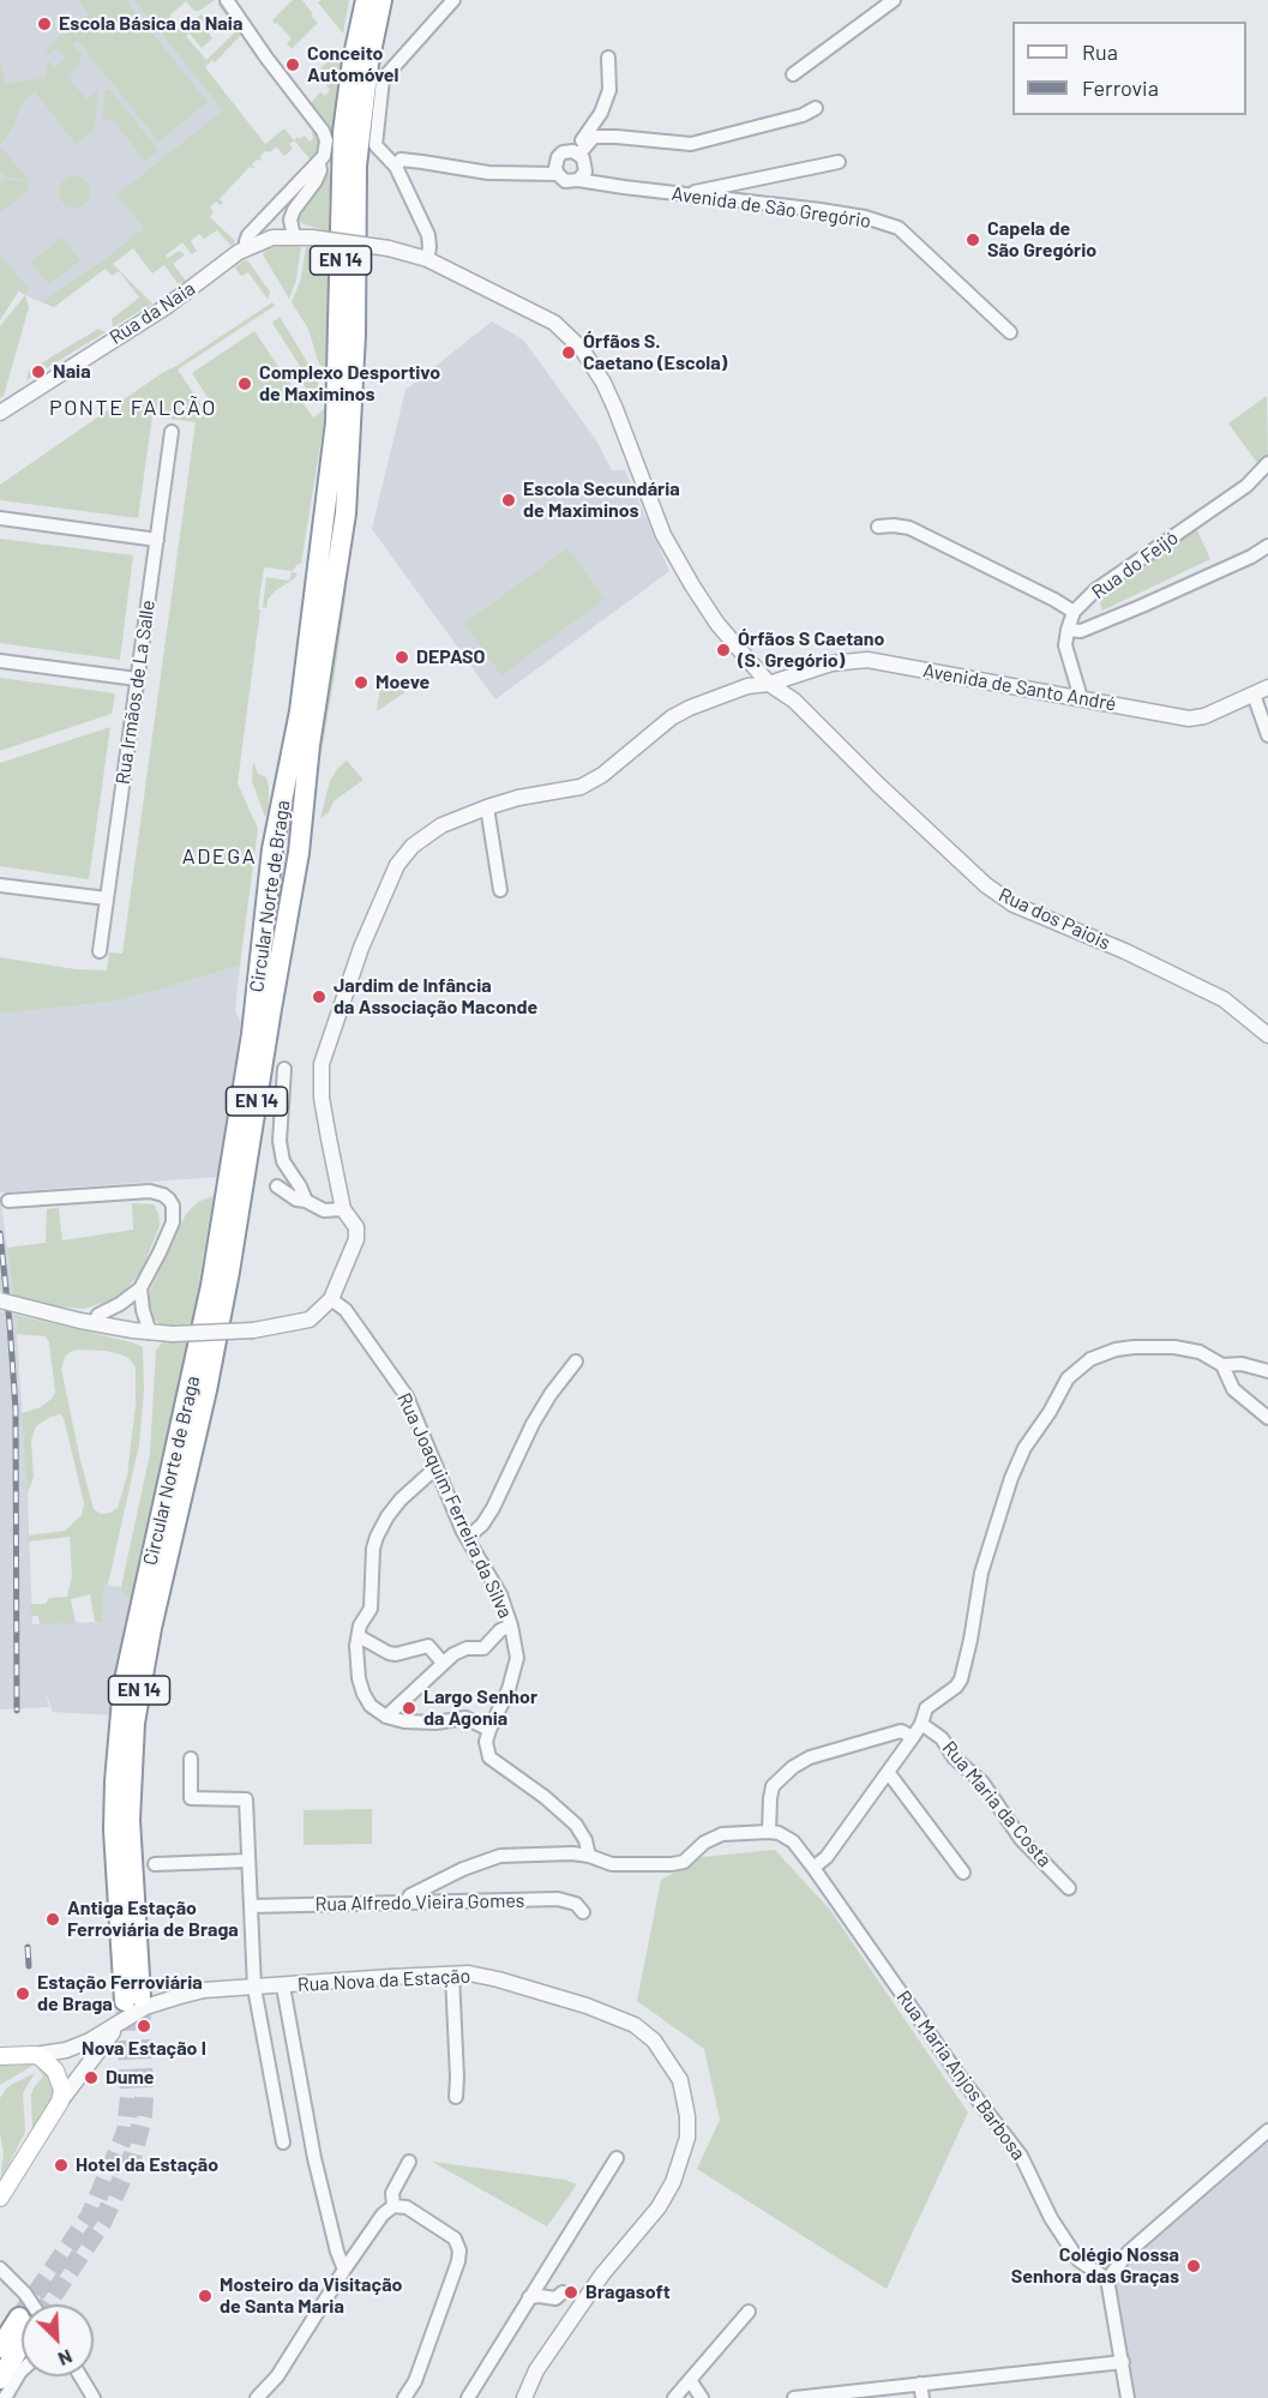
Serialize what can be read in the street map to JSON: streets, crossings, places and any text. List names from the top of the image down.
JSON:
{
  "streets": {
    "highway": ["EN 14", "Circular Norte de Braga"],
    "street": [
      "Avenida de São Gregório",
      "Rua da Naia",
      "Rua do Feijó",
      "Avenida de Santo André",
      "Rua Irmãos de La Salle",
      "Rua dos Paiois",
      "Rua Joaquim Ferreira da Silva",
      "Rua Maria da Costa",
      "Rua Alfredo Vieira Gomes",
      "Rua Nova da Estação",
      "Rua Maria Anjos Barbosa"
    ]
  },
  "crossings": [
    ["Rua da Naia", "Rua dos Paiois"],
    ["Rua do Feijó", "Avenida de Santo André"],
    ["Avenida de Santo André", "Rua dos Paiois"],
    ["Avenida de Santo André", "Rua Joaquim Ferreira da Silva"],
    ["Circular Norte de Braga", "Rua Nova da Estação"]
  ],
  "districts": ["PONTE FALCÃO", "ADEGA"],
  "places": [
    "Escola Básica da Naia",
    "Conceito Automóvel",
    "Capela de São Gregório",
    "Órfãos S. Caetano (Escola)",
    "Naia",
    "Complexo Desportivo de Maximinos",
    "Escola Secundária de Maximinos",
    "Órfãos S Caetano (S. Gregório)",
    "DEPASO",
    "Moeve",
    "Jardim de Infância da Associação Maconde",
    "Largo Senhor da Agonia",
    "Antiga Estação Ferroviária de Braga",
    "Estação Ferroviária de Braga",
    "Nova Estação I",
    "Dume",
    "Hotel da Estação",
    "Colégio Nossa Senhora das Graças",
    "Bragasoft",
    "Mosteiro da Visitação de Santa Maria"
  ],
  "legend": ["Rua", "Ferrovia"],
  "north": "bottom right"
}
